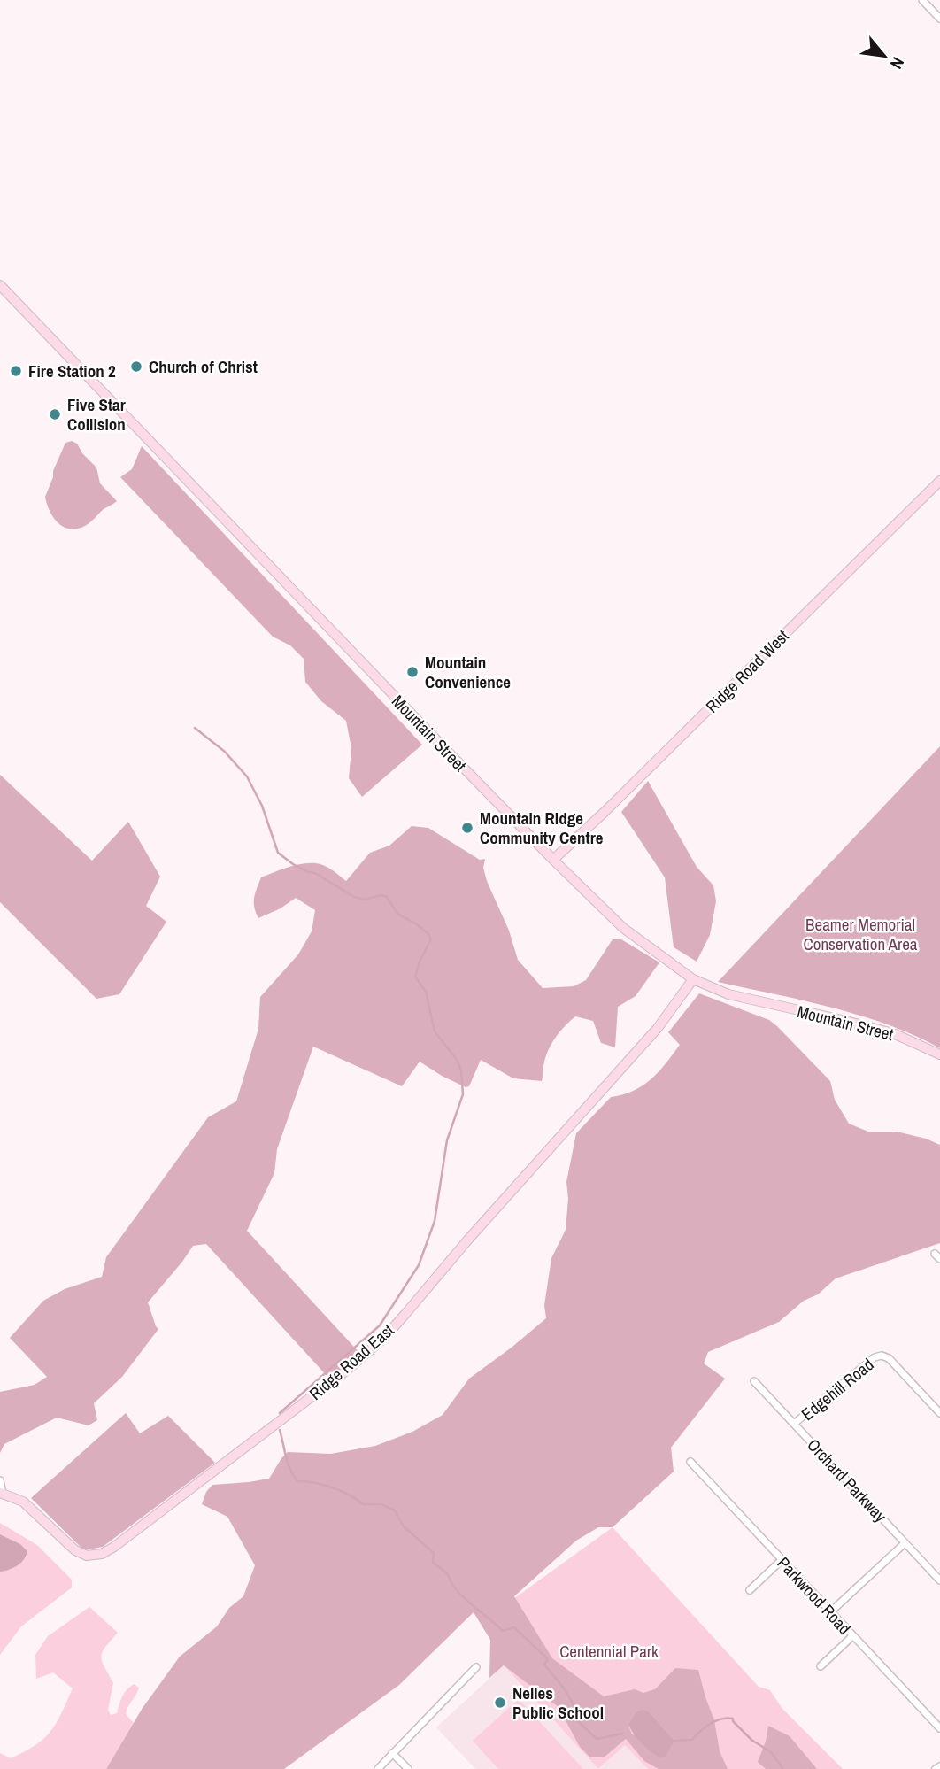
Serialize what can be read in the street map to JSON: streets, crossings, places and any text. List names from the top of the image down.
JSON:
{
  "streets": {
    "main road": ["Ridge Road West", "Mountain Street", "Ridge Road East"],
    "street": ["Edgehill Road", "Orchard Parkway", "Parkwood Road"]
  },
  "crossings": [
    ["Ridge Road West", "Mountain Street"],
    ["Mountain Street", "Ridge Road East"],
    ["Edgehill Road", "Orchard Parkway"]
  ],
  "parks": ["Beamer Memorial Conservation Area", "Centennial Park"],
  "places": [
    "Church of Christ",
    "Fire Station 2",
    "Five Star Collision",
    "Mountain Convenience",
    "Mountain Ridge Community Centre",
    "Nelles Public School"
  ],
  "north": "bottom right"
}
